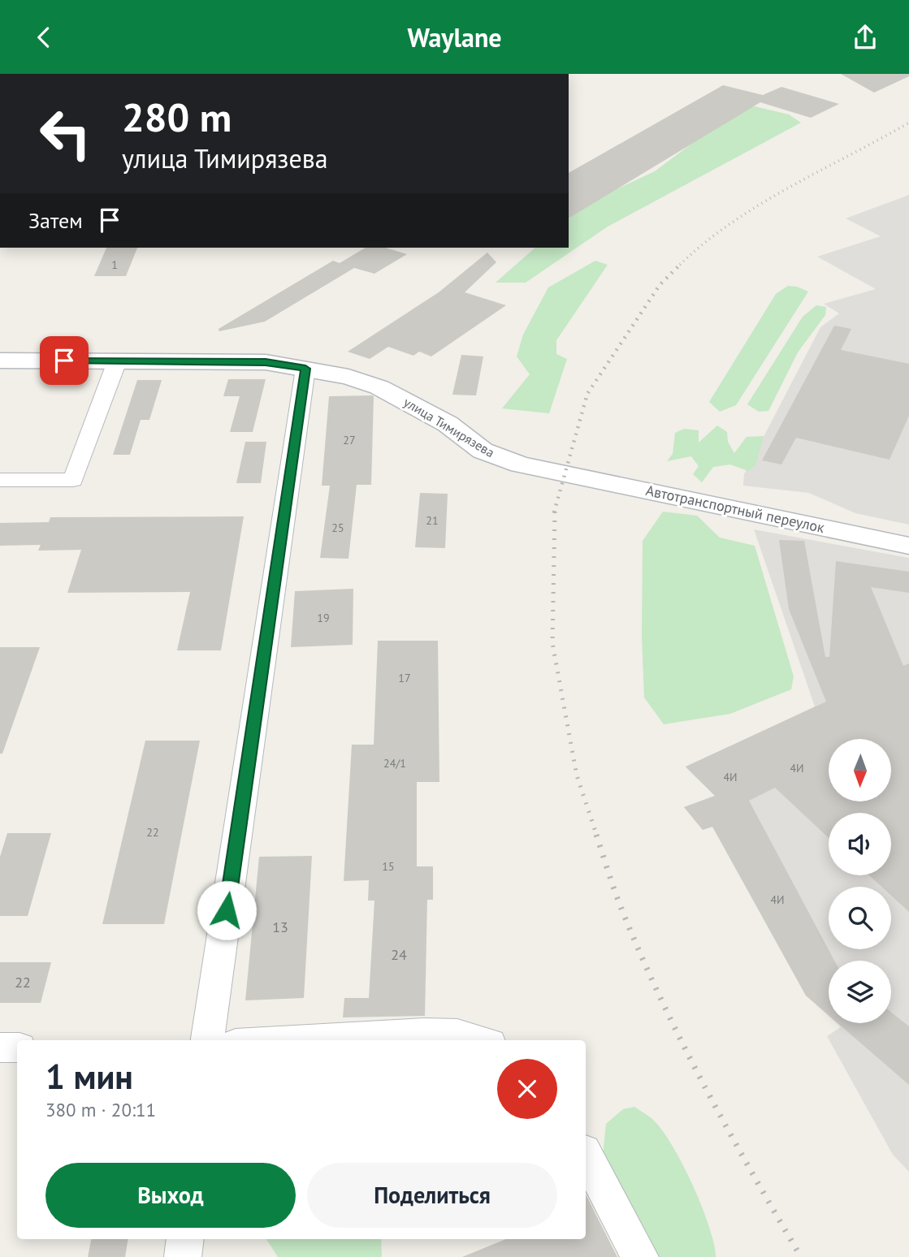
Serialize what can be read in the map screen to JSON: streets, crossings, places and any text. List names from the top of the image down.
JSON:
{
  "streets": {
    "main road": ["улица Тимирязева", "Автотранспортный переулок"]
  },
  "crossings": [
    ["улица Тимирязева", "Автотранспортный переулок"]
  ],
  "house_numbers": [
    "1",
    "27",
    "21",
    "25",
    "19",
    "17",
    "24/1",
    "4И",
    "4И",
    "22",
    "15",
    "4И",
    "13",
    "24",
    "22"
  ],
  "north": "bottom",
  "page": {
    "header": "Waylane",
    "turn": ["280 m", "улица Тимирязева"],
    "then": "Затем",
    "heading": ["1 мин", "380 m · 20:11"],
    "buttons": ["Выход", "Поделиться"]
  }
}
